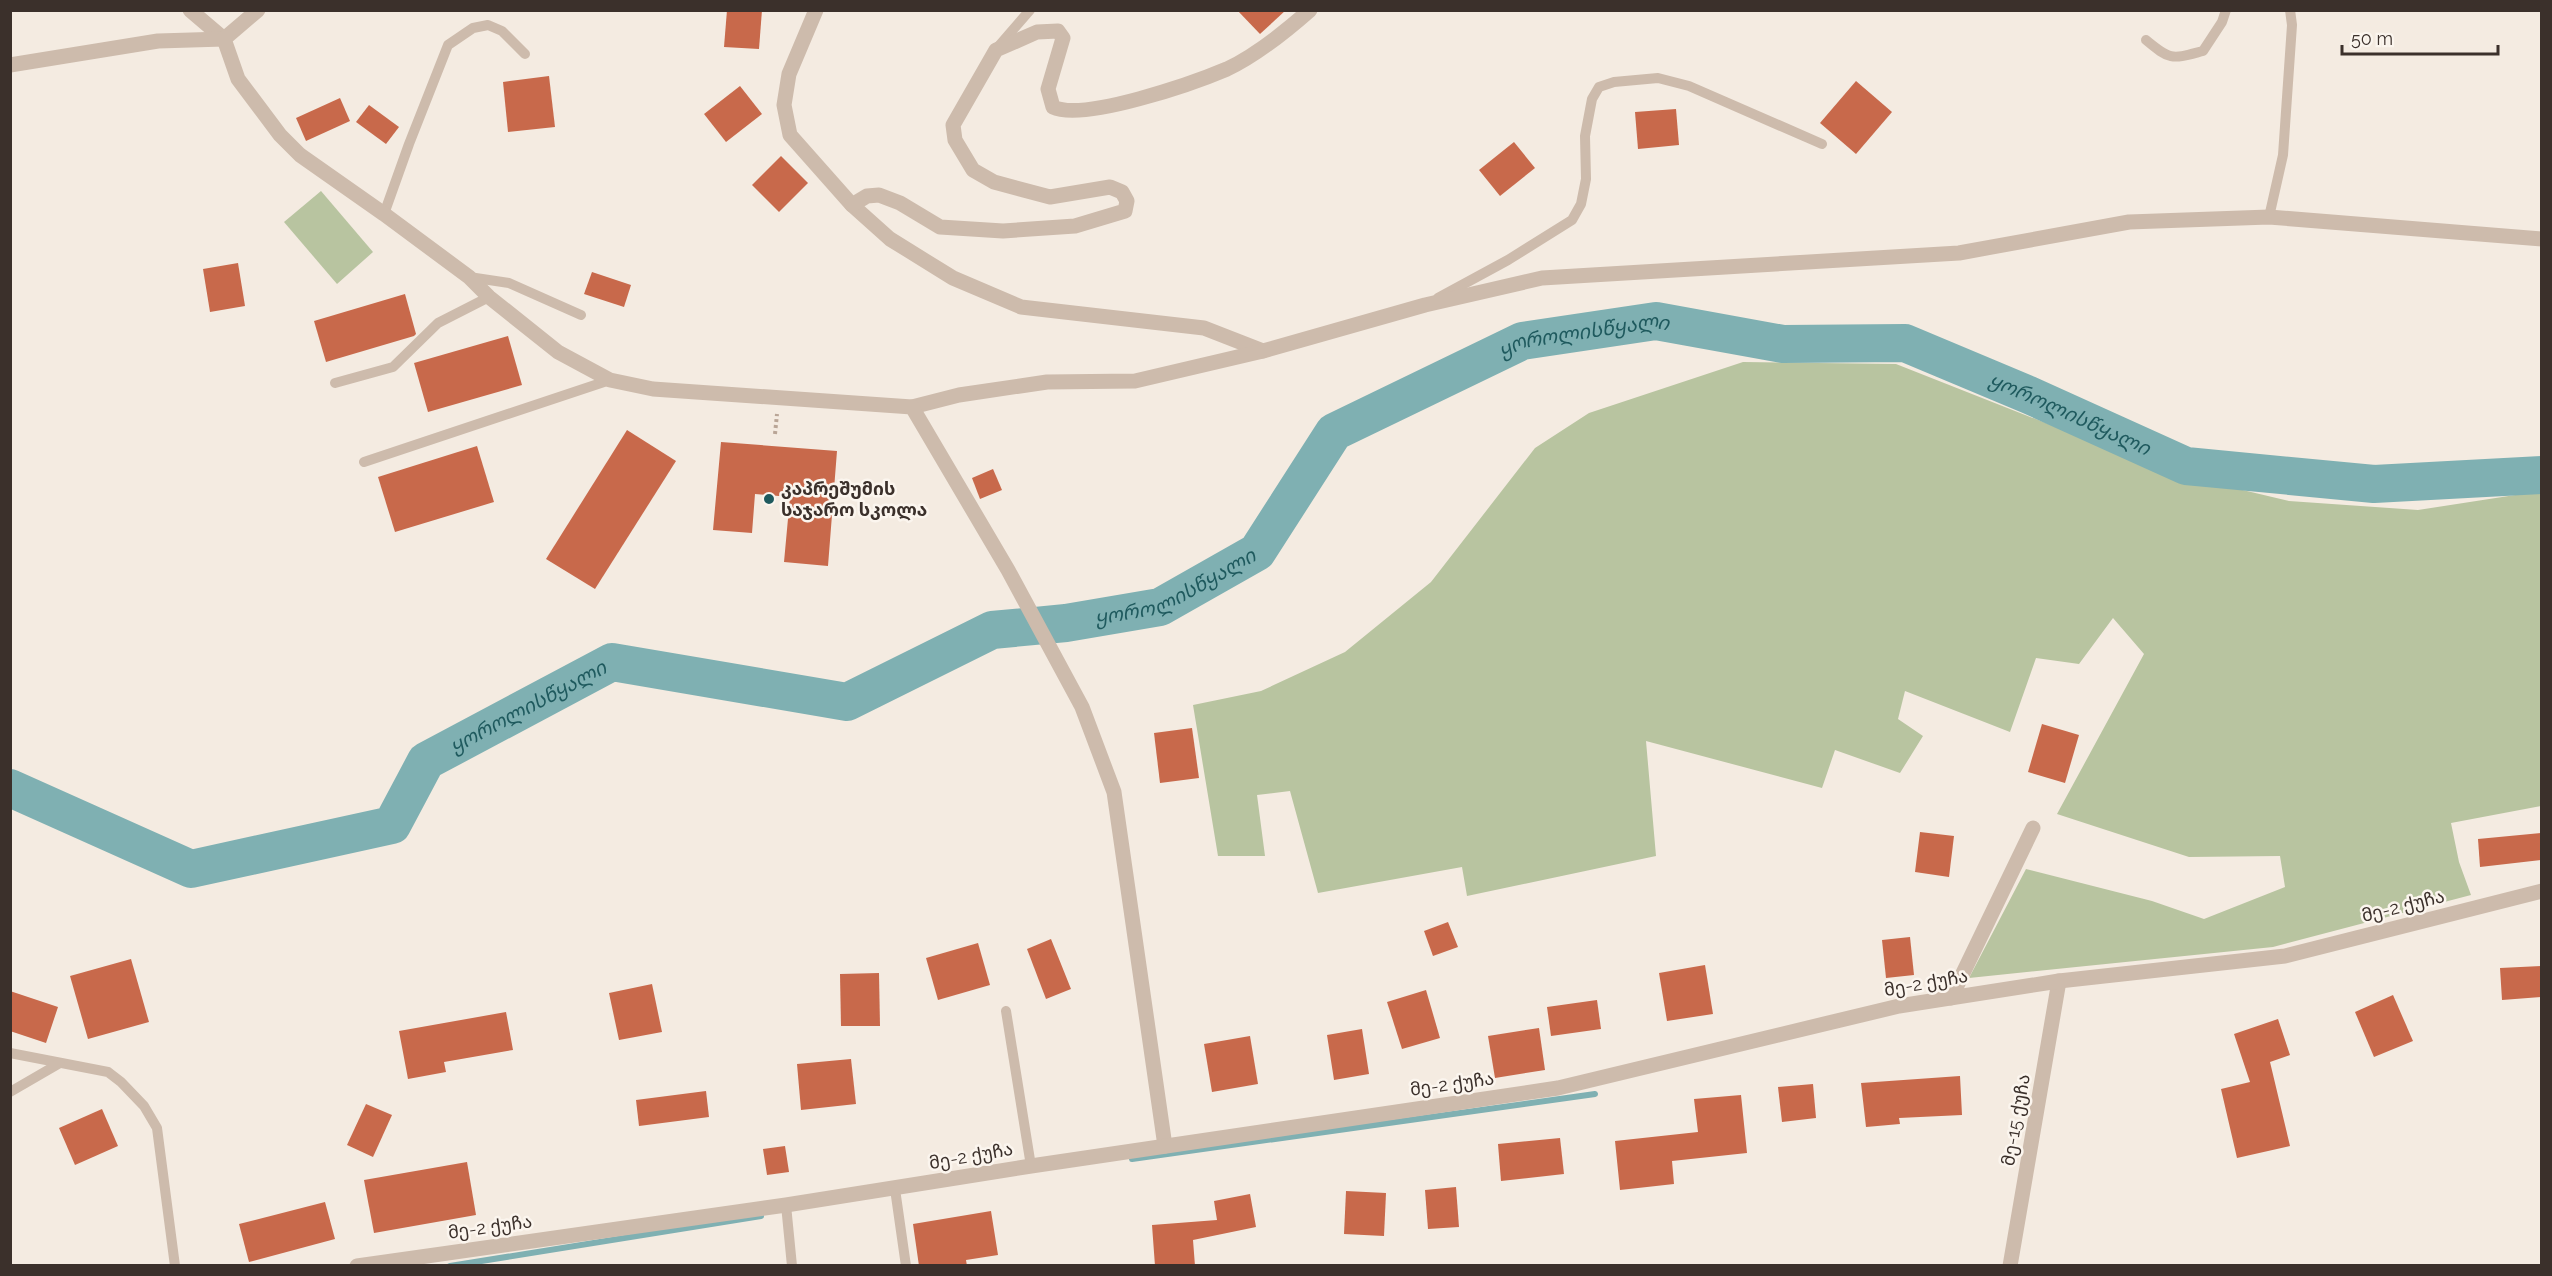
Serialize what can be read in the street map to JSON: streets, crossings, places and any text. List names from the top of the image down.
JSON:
{
  "streets": {
    "street": ["მე-2 ქუჩა", "მე-15 ქუჩა"]
  },
  "crossings": [
    ["მე-2 ქუჩა", "მე-15 ქუჩა"]
  ],
  "water": ["ყოროლისწყალი"],
  "places": ["კაპრეშუმის საჯარო სკოლა"],
  "scale_bar": "50 m"
}
